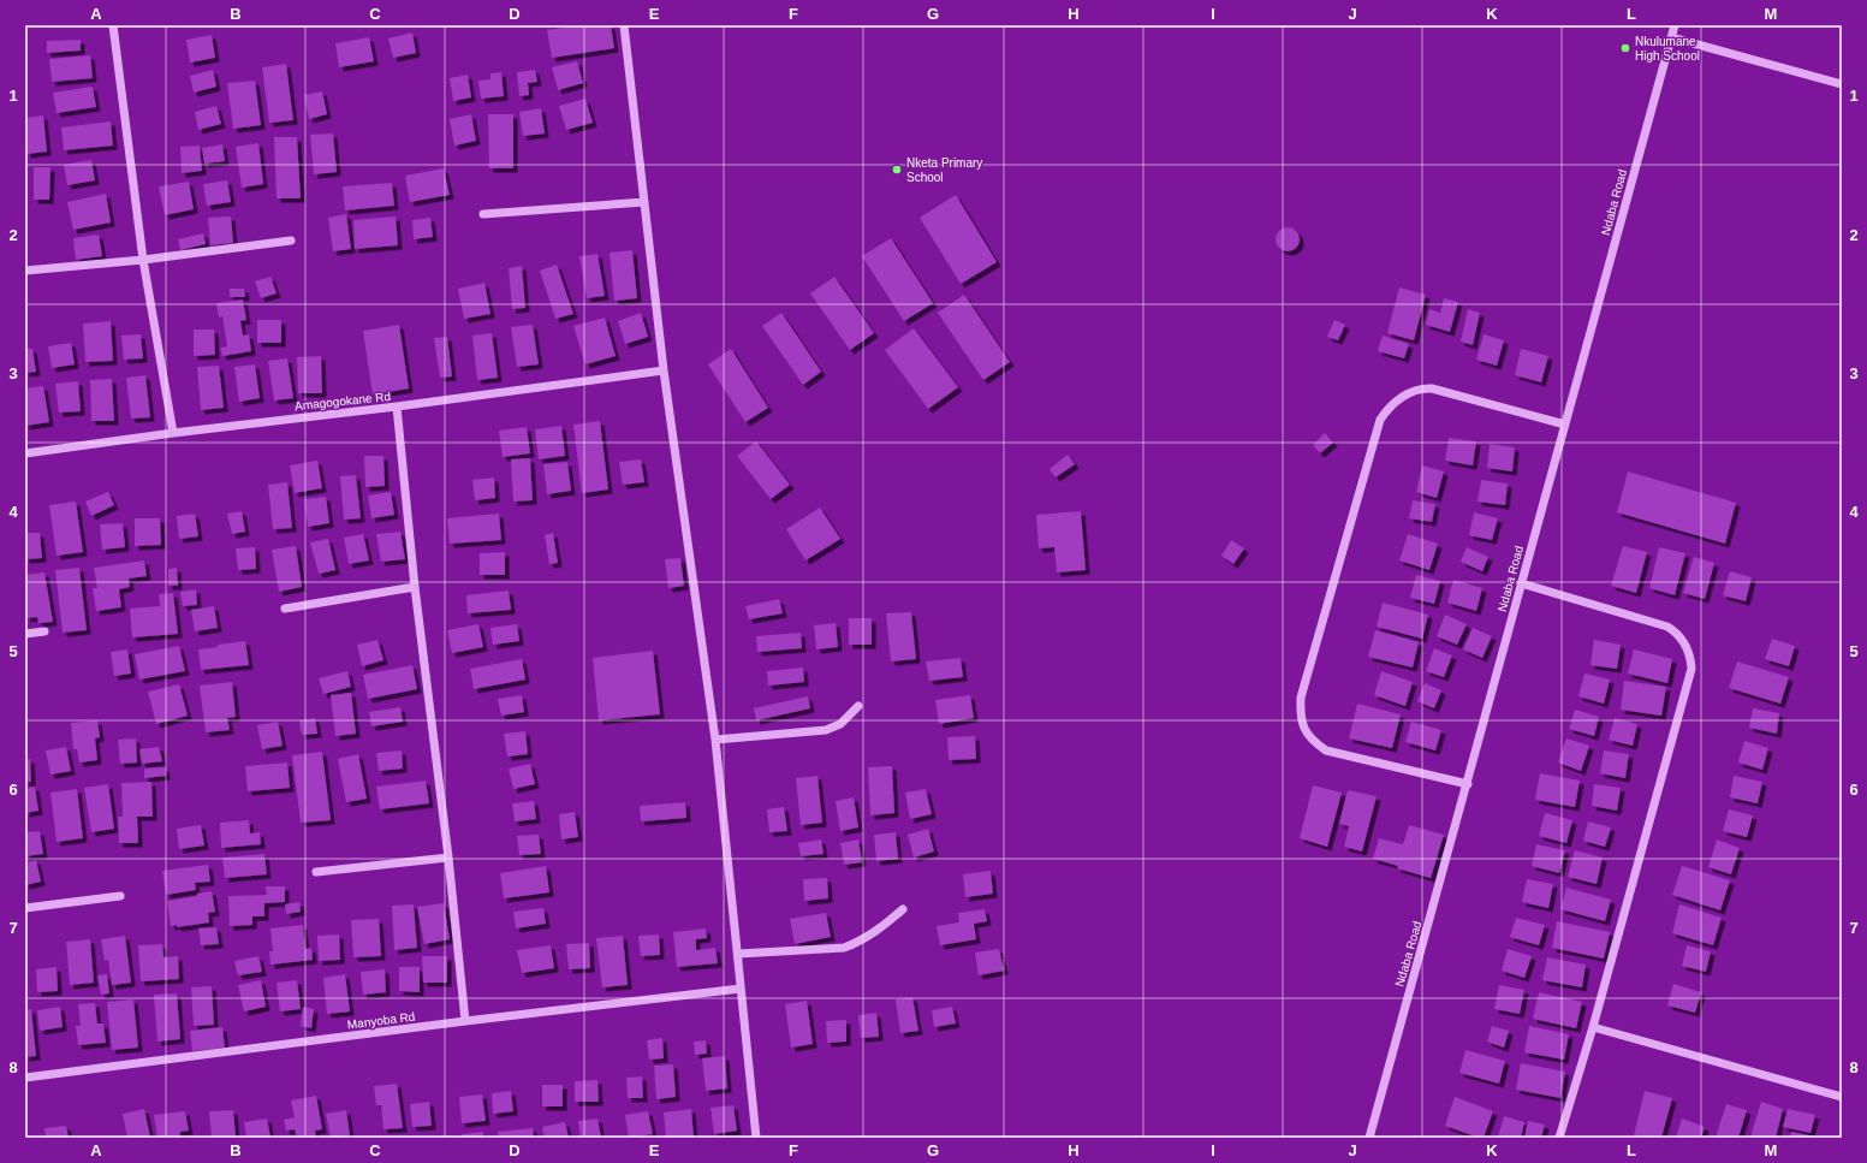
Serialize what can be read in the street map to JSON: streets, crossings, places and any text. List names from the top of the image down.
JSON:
{
  "streets": {
    "street": ["Ndaba Road", "Amagogokane Rd", "Manyoba Rd"]
  },
  "places": ["Nkulumane High School", "Nketa Primary School"],
  "grid": {
    "columns": [
      "A",
      "B",
      "C",
      "D",
      "E",
      "F",
      "G",
      "H",
      "I",
      "J",
      "K",
      "L",
      "M"
    ],
    "rows": [
      "1",
      "2",
      "3",
      "4",
      "5",
      "6",
      "7",
      "8"
    ]
  }
}
